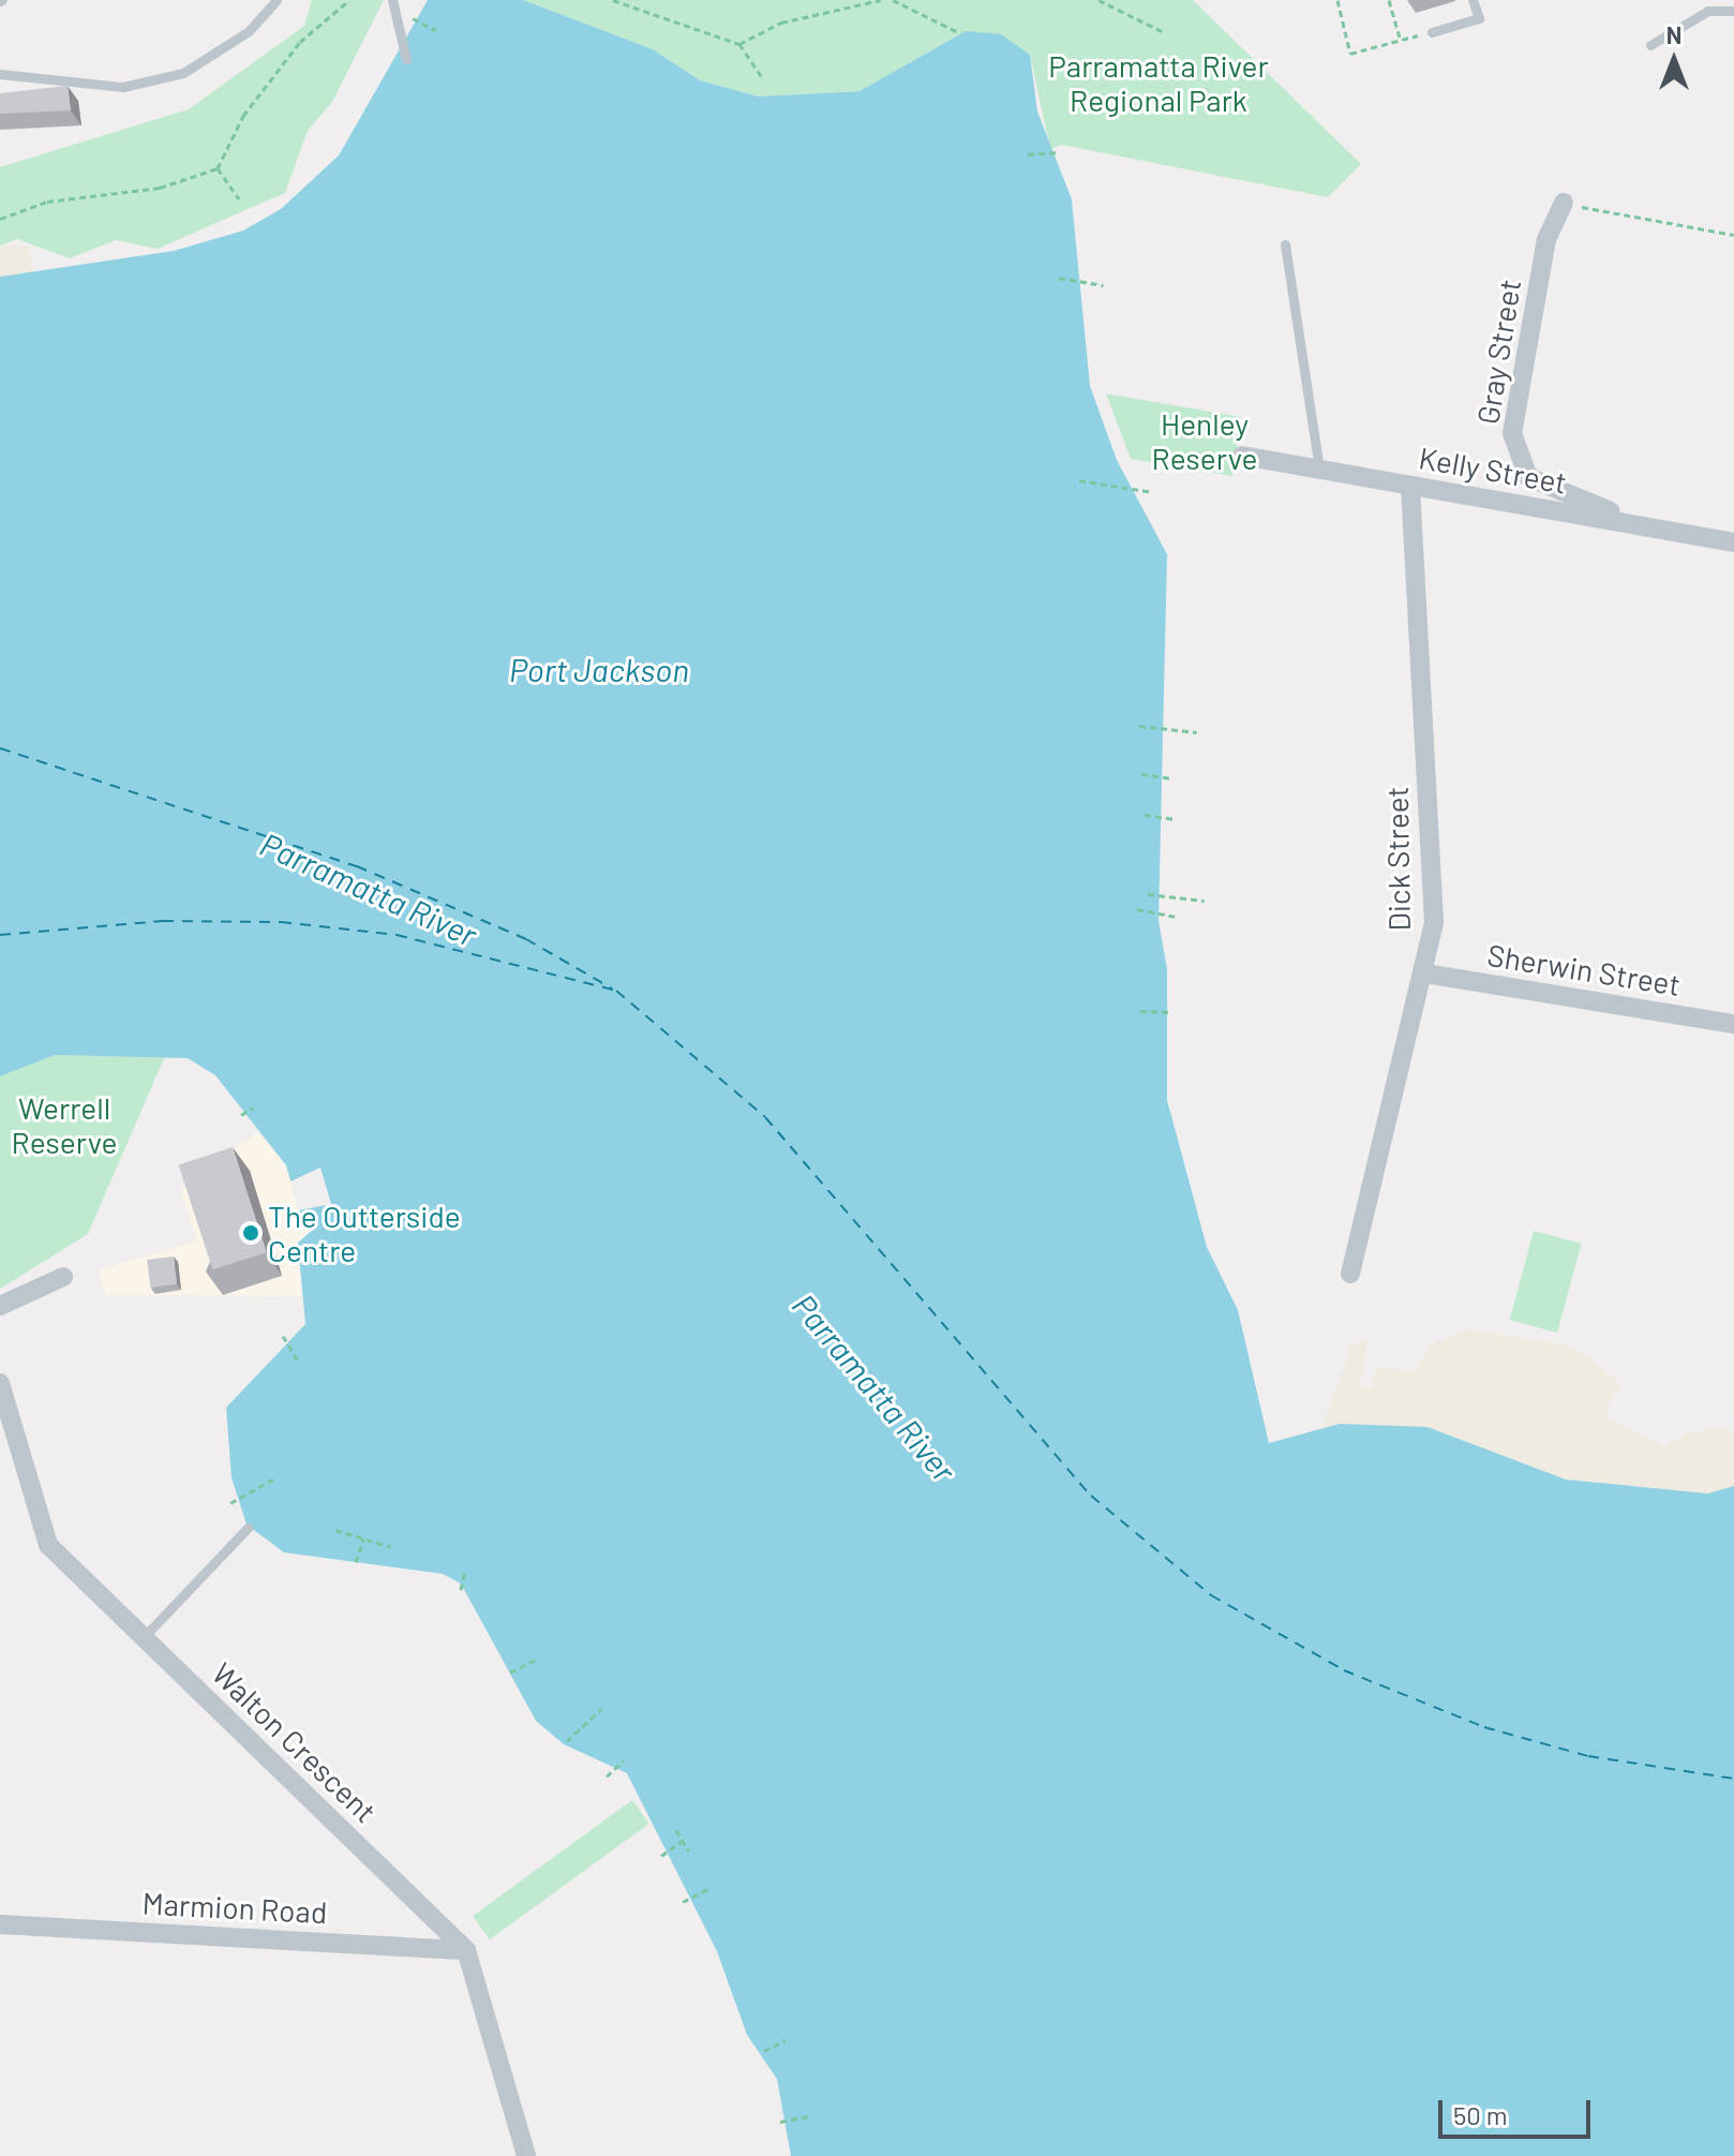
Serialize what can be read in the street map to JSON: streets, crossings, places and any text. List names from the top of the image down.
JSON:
{
  "streets": {
    "street": [
      "Gray Street",
      "Kelly Street",
      "Dick Street",
      "Sherwin Street",
      "Walton Crescent",
      "Marmion Road"
    ]
  },
  "crossings": [
    ["Gray Street", "Kelly Street"],
    ["Kelly Street", "Dick Street"],
    ["Dick Street", "Sherwin Street"],
    ["Walton Crescent", "Marmion Road"]
  ],
  "water": ["Port Jackson", "Parramatta River"],
  "parks": ["Parramatta River Regional Park", "Henley Reserve", "Werrell Reserve"],
  "places": ["The Outterside Centre"],
  "scale_bar": "50 m",
  "north": "top"
}
